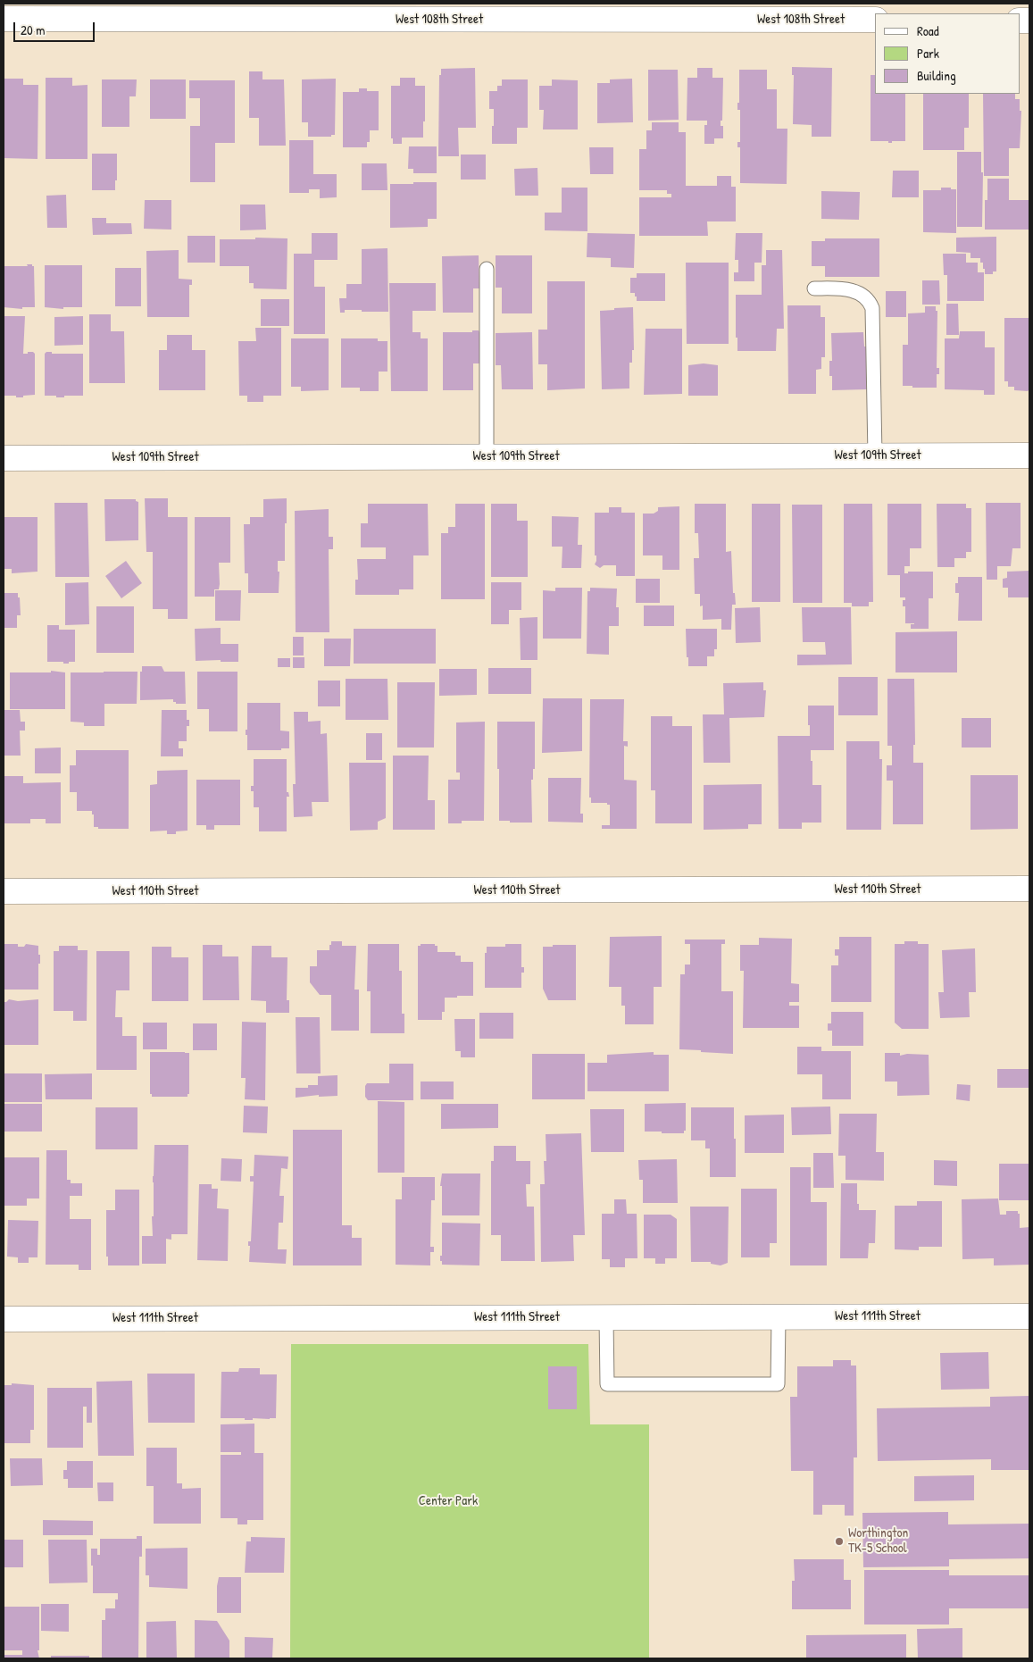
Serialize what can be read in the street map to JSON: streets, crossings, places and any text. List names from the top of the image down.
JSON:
{
  "streets": {
    "street": [
      "West 108th Street",
      "West 109th Street",
      "West 110th Street",
      "West 111th Street"
    ]
  },
  "parks": ["Center Park"],
  "places": ["Worthington TK-5 School"],
  "legend": ["Road", "Park", "Building"],
  "scale_bar": "20 m"
}
